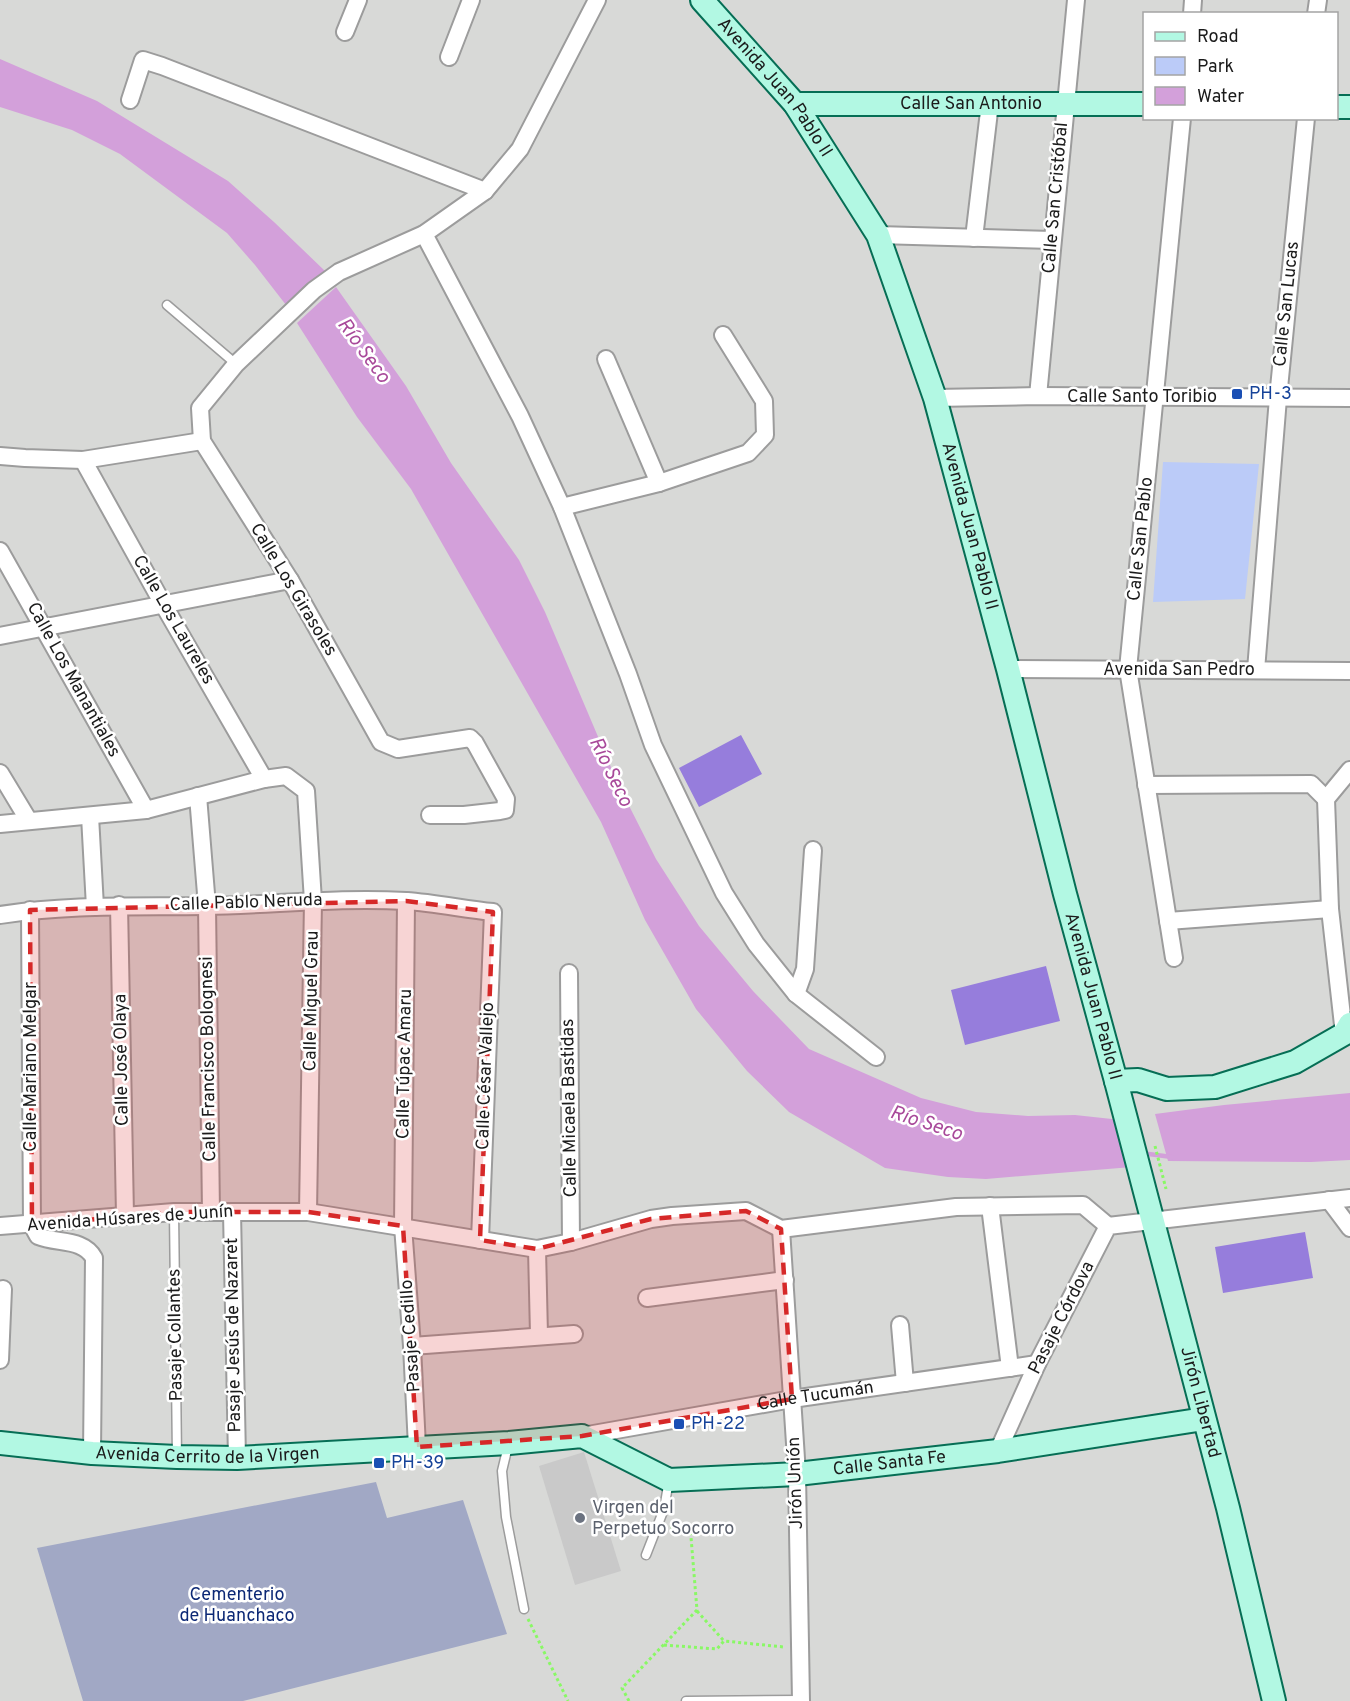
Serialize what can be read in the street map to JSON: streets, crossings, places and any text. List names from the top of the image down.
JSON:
{
  "streets": {
    "street": [
      "Avenida Juan Pablo II",
      "Calle San Antonio",
      "Calle San Cristóbal",
      "Calle San Lucas",
      "Calle Santo Toribio",
      "Calle San Pablo",
      "Calle Los Girasoles",
      "Calle Los Laureles",
      "Avenida San Pedro",
      "Calle Los Manantiales",
      "Calle Pablo Neruda",
      "Calle Miguel Grau",
      "Calle Francisco Bolognesi",
      "Calle José Olaya",
      "Calle Túpac Amaru",
      "Calle Mariano Melgar",
      "Calle César Vallejo",
      "Calle Micaela Bastidas",
      "Avenida Húsares de Junín",
      "Pasaje Córdova",
      "Pasaje Jesús de Nazaret",
      "Pasaje Cedillo",
      "Calle Tucumán",
      "Jirón Libertad",
      "Avenida Cerrito de la Virgen",
      "Calle Santa Fe",
      "Jirón Unión"
    ],
    "lane": ["Pasaje Collantes"]
  },
  "crossings": [
    ["Avenida Juan Pablo II", "Calle San Antonio"],
    ["Avenida Juan Pablo II", "Calle Santo Toribio"],
    ["Avenida Juan Pablo II", "Avenida San Pedro"],
    ["Avenida Juan Pablo II", "Jirón Libertad"],
    ["Calle San Antonio", "Calle San Cristóbal"],
    ["Calle San Cristóbal", "Calle Santo Toribio"],
    ["Calle San Lucas", "Calle Santo Toribio"],
    ["Calle San Lucas", "Avenida San Pedro"],
    ["Calle Santo Toribio", "Calle San Pablo"],
    ["Calle San Pablo", "Avenida San Pedro"],
    ["Calle Los Laureles", "Calle Miguel Grau"],
    ["Calle Pablo Neruda", "Calle Miguel Grau"],
    ["Calle Pablo Neruda", "Calle Francisco Bolognesi"],
    ["Calle Pablo Neruda", "Calle José Olaya"],
    ["Calle Pablo Neruda", "Calle Túpac Amaru"],
    ["Calle Pablo Neruda", "Calle Mariano Melgar"],
    ["Calle Pablo Neruda", "Calle César Vallejo"],
    ["Calle Miguel Grau", "Avenida Húsares de Junín"],
    ["Calle Francisco Bolognesi", "Avenida Húsares de Junín"],
    ["Calle José Olaya", "Avenida Húsares de Junín"],
    ["Calle Túpac Amaru", "Avenida Húsares de Junín"],
    ["Calle Túpac Amaru", "Pasaje Cedillo"],
    ["Calle Mariano Melgar", "Avenida Húsares de Junín"],
    ["Calle César Vallejo", "Avenida Húsares de Junín"],
    ["Avenida Húsares de Junín", "Pasaje Collantes"],
    ["Avenida Húsares de Junín", "Pasaje Jesús de Nazaret"],
    ["Avenida Húsares de Junín", "Pasaje Cedillo"],
    ["Pasaje Córdova", "Calle Tucumán"],
    ["Pasaje Córdova", "Calle Santa Fe"],
    ["Pasaje Collantes", "Avenida Cerrito de la Virgen"],
    ["Pasaje Jesús de Nazaret", "Avenida Cerrito de la Virgen"],
    ["Pasaje Cedillo", "Calle Tucumán"],
    ["Pasaje Cedillo", "Avenida Cerrito de la Virgen"],
    ["Calle Tucumán", "Avenida Cerrito de la Virgen"],
    ["Calle Tucumán", "Calle Santa Fe"],
    ["Calle Tucumán", "Jirón Unión"],
    ["Jirón Libertad", "Calle Santa Fe"],
    ["Calle Santa Fe", "Jirón Unión"]
  ],
  "water": ["Río Seco"],
  "parks": ["Cementerio de Huanchaco"],
  "places": {
    "transit": ["PH-3", "PH-22", "PH-39"],
    "other": ["Virgen del Perpetuo Socorro"]
  },
  "legend": ["Road", "Park", "Water"]
}
